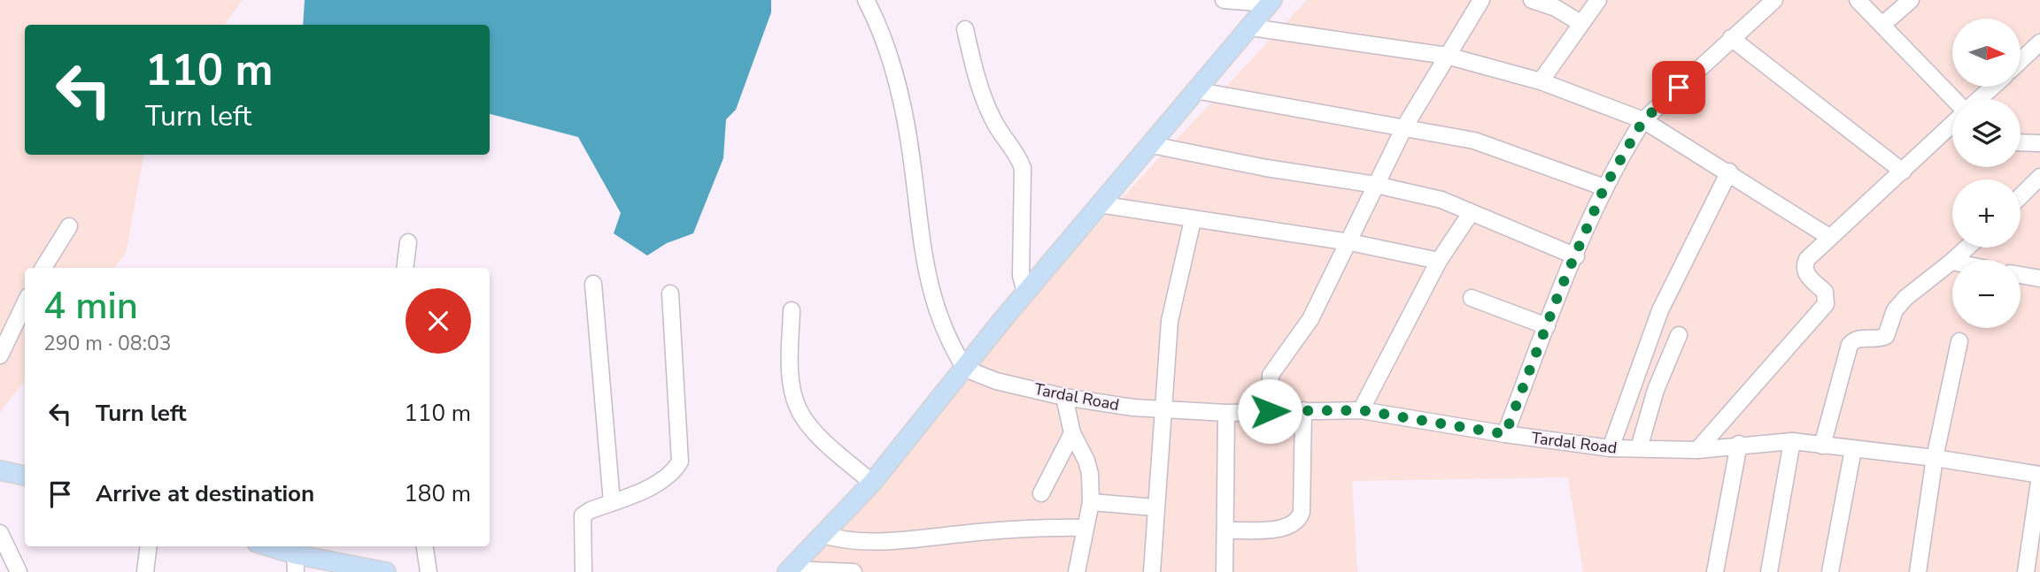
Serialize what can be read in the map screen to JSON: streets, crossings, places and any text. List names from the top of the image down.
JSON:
{
  "streets": {
    "street": ["Tardal Road"]
  },
  "north": "right",
  "page": {
    "map_buttons": ["+", "−"],
    "turn": ["110 m", "Turn left"],
    "heading": ["4 min", "290 m · 08:03"],
    "list": [
      {
        "name": "Turn left",
        "value": "110 m"
      },
      {
        "name": "Arrive at destination",
        "value": "180 m"
      }
    ]
  }
}
